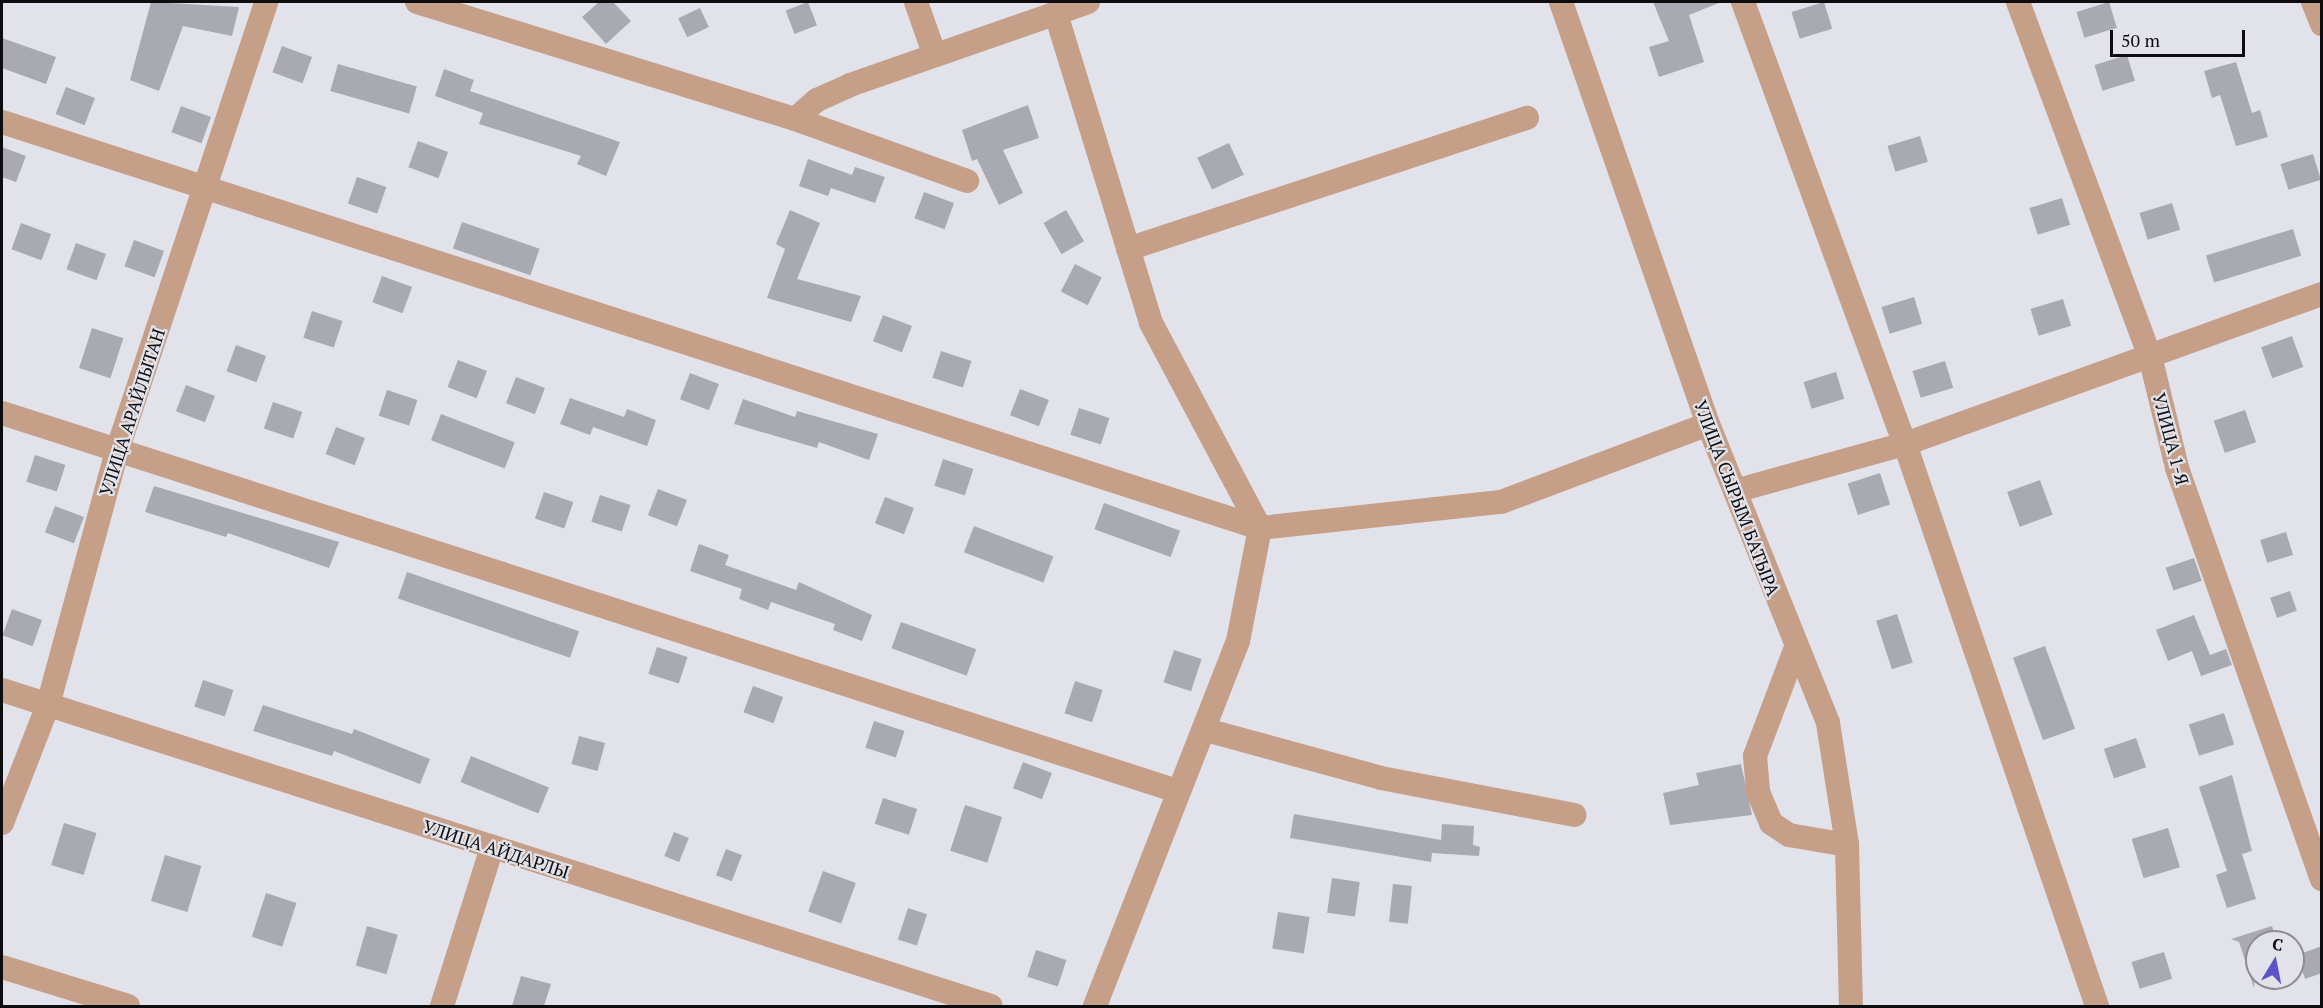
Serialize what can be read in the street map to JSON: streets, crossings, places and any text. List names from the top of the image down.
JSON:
{
  "streets": {
    "street": [
      "УЛИЦА АРАЙЛЫТАН",
      "УЛИЦА 1-Я",
      "УЛИЦА СЫРЫМ БАТЫРА",
      "УЛИЦА АЙДАРЛЫ"
    ]
  },
  "crossings": [
    ["УЛИЦА АРАЙЛЫТАН", "УЛИЦА АЙДАРЛЫ"]
  ],
  "scale_bar": "50 m",
  "north": "top"
}
